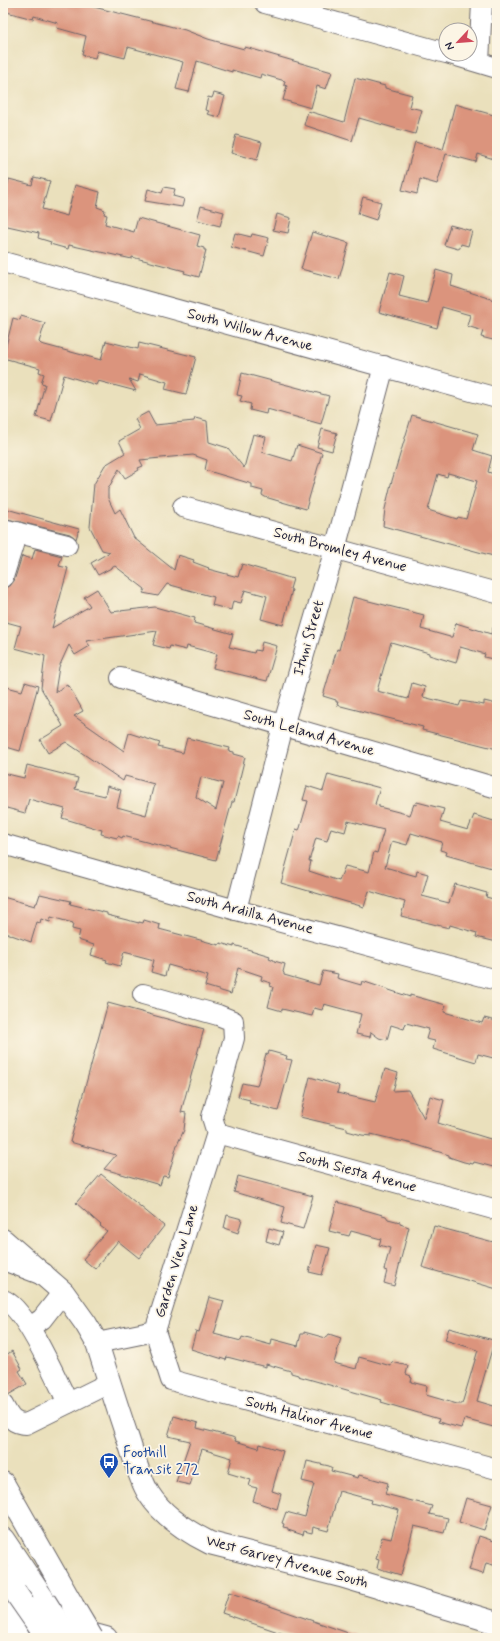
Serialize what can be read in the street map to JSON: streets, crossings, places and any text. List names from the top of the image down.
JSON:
{
  "streets": {
    "main road": ["West Garvey Avenue South"],
    "street": [
      "South Willow Avenue",
      "South Bromley Avenue",
      "Ituni Street",
      "South Leland Avenue",
      "South Ardilla Avenue",
      "South Siesta Avenue",
      "Garden View Lane",
      "South Halinor Avenue"
    ]
  },
  "crossings": [
    ["South Willow Avenue", "Ituni Street"],
    ["South Bromley Avenue", "Ituni Street"],
    ["Ituni Street", "South Leland Avenue"],
    ["Ituni Street", "South Ardilla Avenue"],
    ["South Siesta Avenue", "Garden View Lane"],
    ["Garden View Lane", "South Halinor Avenue"],
    ["Garden View Lane", "West Garvey Avenue South"]
  ],
  "places": {
    "bus stop": ["Foothill Transit 272"]
  },
  "north": "bottom left"
}
